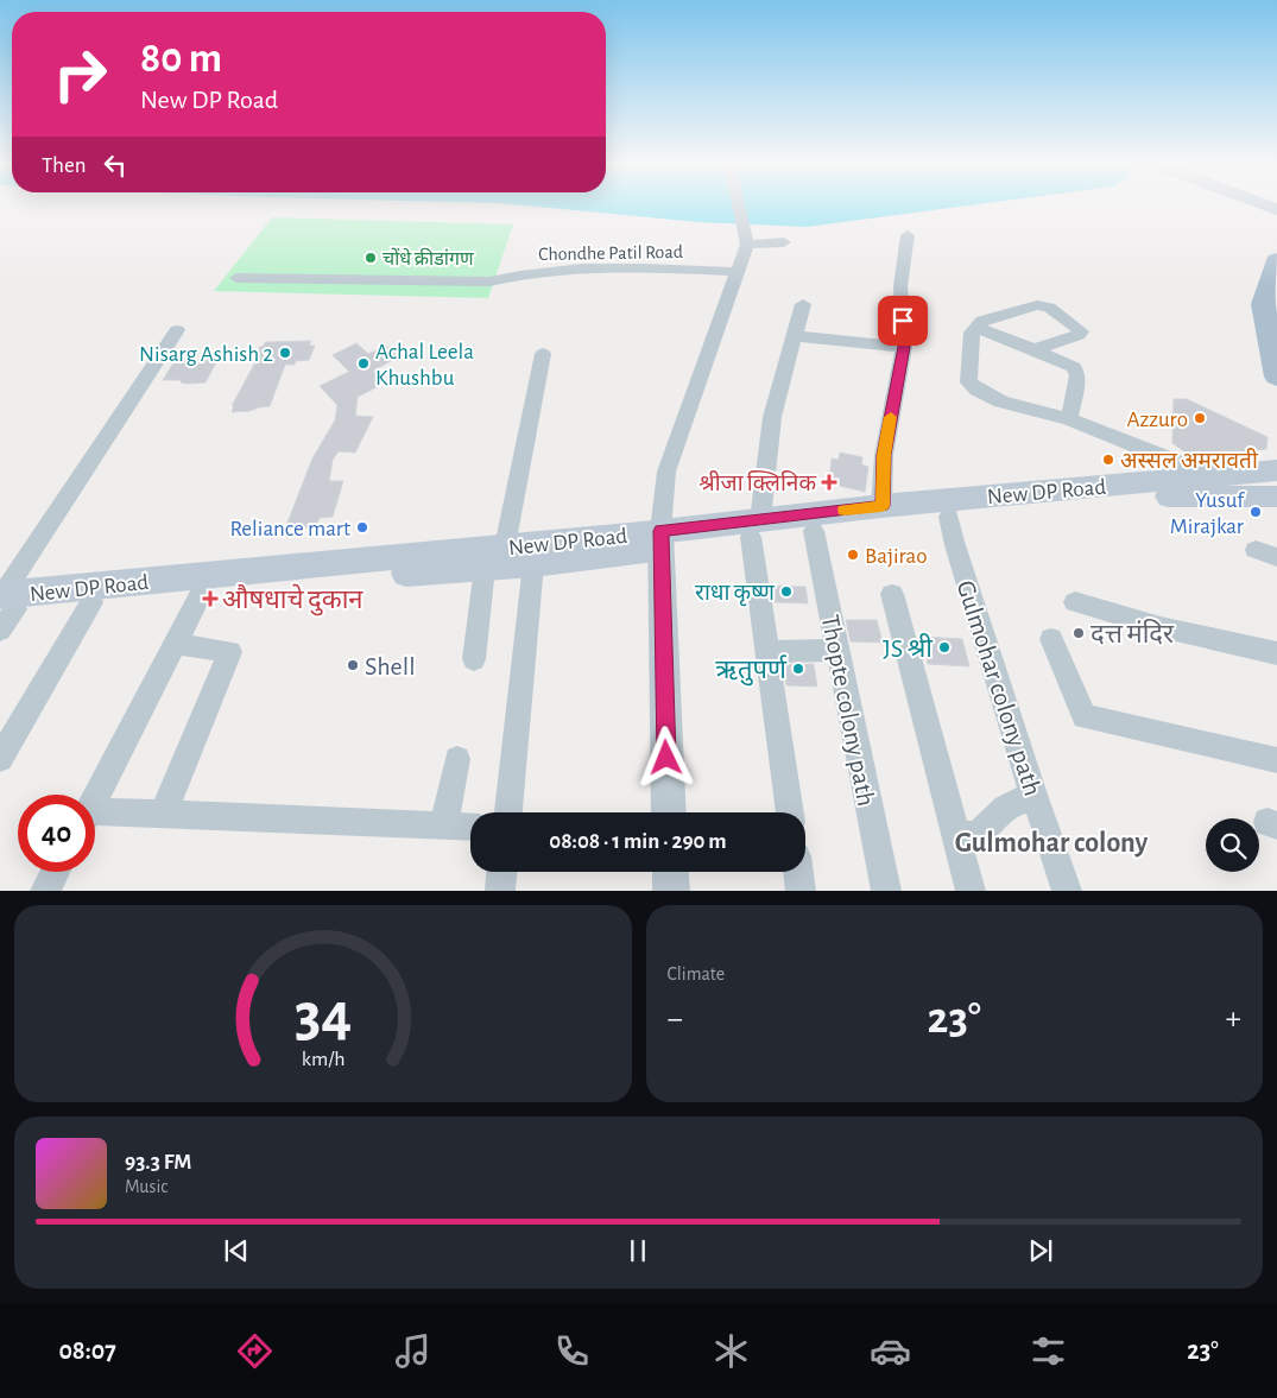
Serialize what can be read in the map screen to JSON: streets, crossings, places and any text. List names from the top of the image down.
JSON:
{
  "streets": {
    "main road": ["New DP Road"],
    "street": ["Chondhe Patil Road", "Gulmohar colony path", "Thopte colony path"]
  },
  "crossings": [
    ["New DP Road", "Gulmohar colony path"],
    ["New DP Road", "Thopte colony path"]
  ],
  "districts": ["Gulmohar colony"],
  "places": {
    "other": [
      "चोंधे क्रीडांगण",
      "Nisarg Ashish 2",
      "Achal Leela Khushbu",
      "Azzuro",
      "अस्सल अमरावती",
      "Yusuf Mirajkar",
      "Reliance mart",
      "Bajirao",
      "राधा कृष्ण",
      "दत्त मंदिर",
      "JS श्री",
      "Shell",
      "ऋतुपर्ण"
    ],
    "health": ["श्रीजा क्लिनिक", "औषधाचे दुकान"]
  },
  "page": {
    "turn": ["80 m", "New DP Road"],
    "then": "Then",
    "limit": "40",
    "trip": "08:08 · 1 min · 290 m",
    "tile": "Climate",
    "heat": ["−", "23°", "+"],
    "song": ["93.3 FM", "Music"],
    "tabs": ["08:07", "23°"],
    "gauge": ["34", "km/h"]
  }
}
